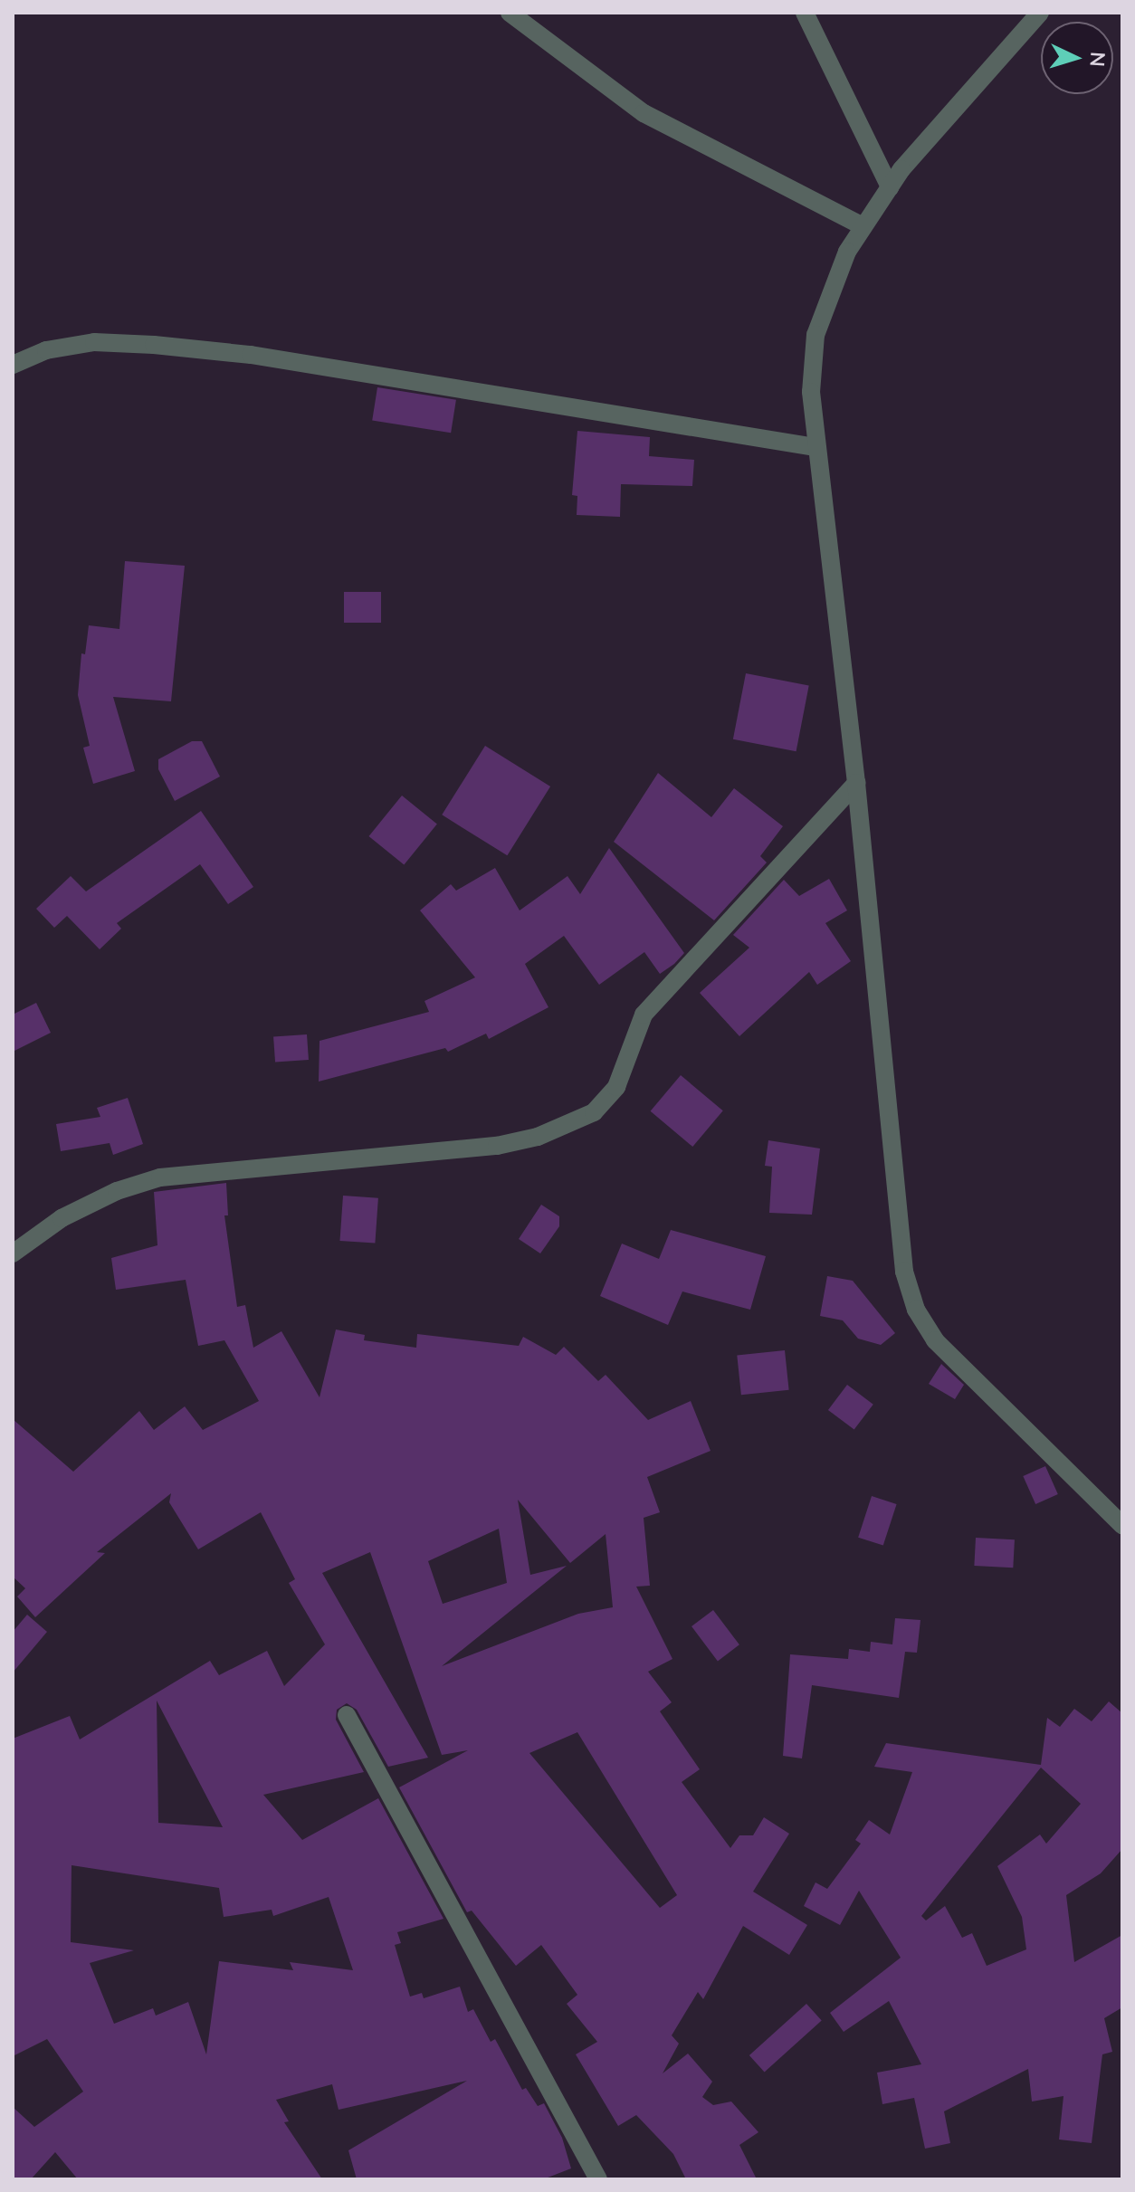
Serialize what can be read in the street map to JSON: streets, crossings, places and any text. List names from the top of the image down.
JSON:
{
  "north": "right"
}
